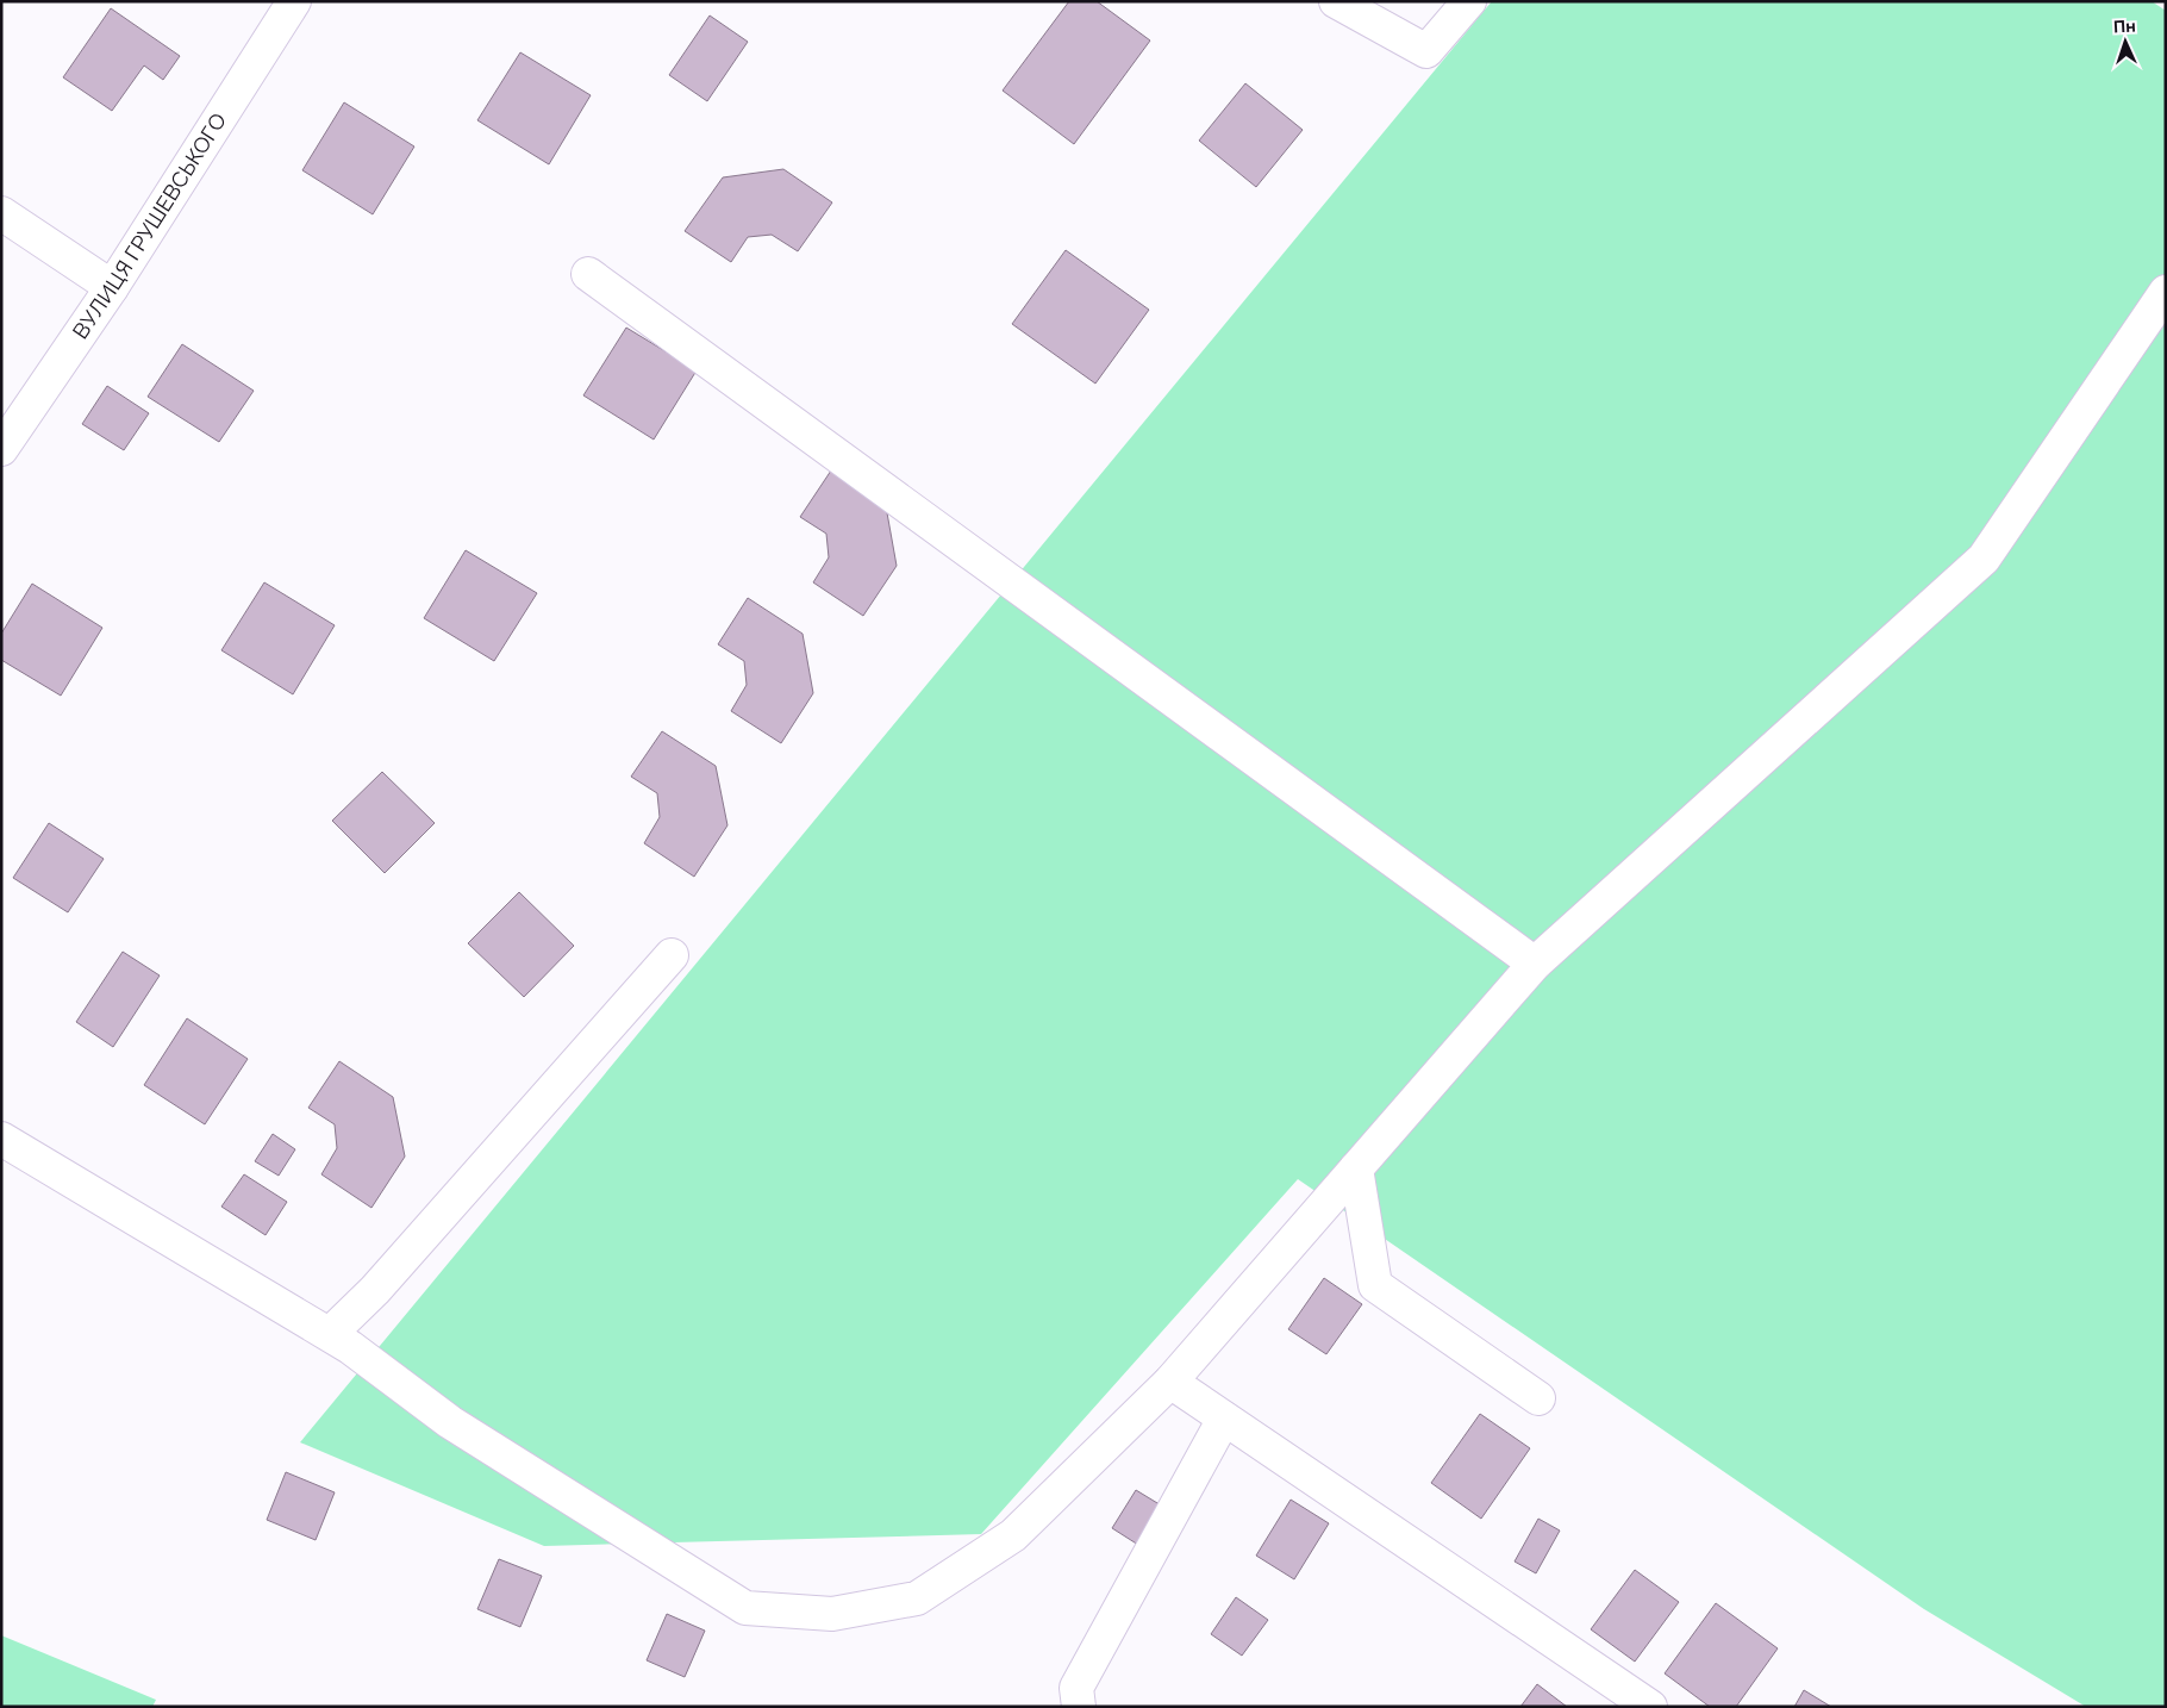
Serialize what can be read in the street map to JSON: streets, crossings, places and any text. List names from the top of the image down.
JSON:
{
  "streets": {
    "street": ["ВУЛИЦЯ ГРУШЕВСЬКОГО"]
  },
  "north": "top"
}
